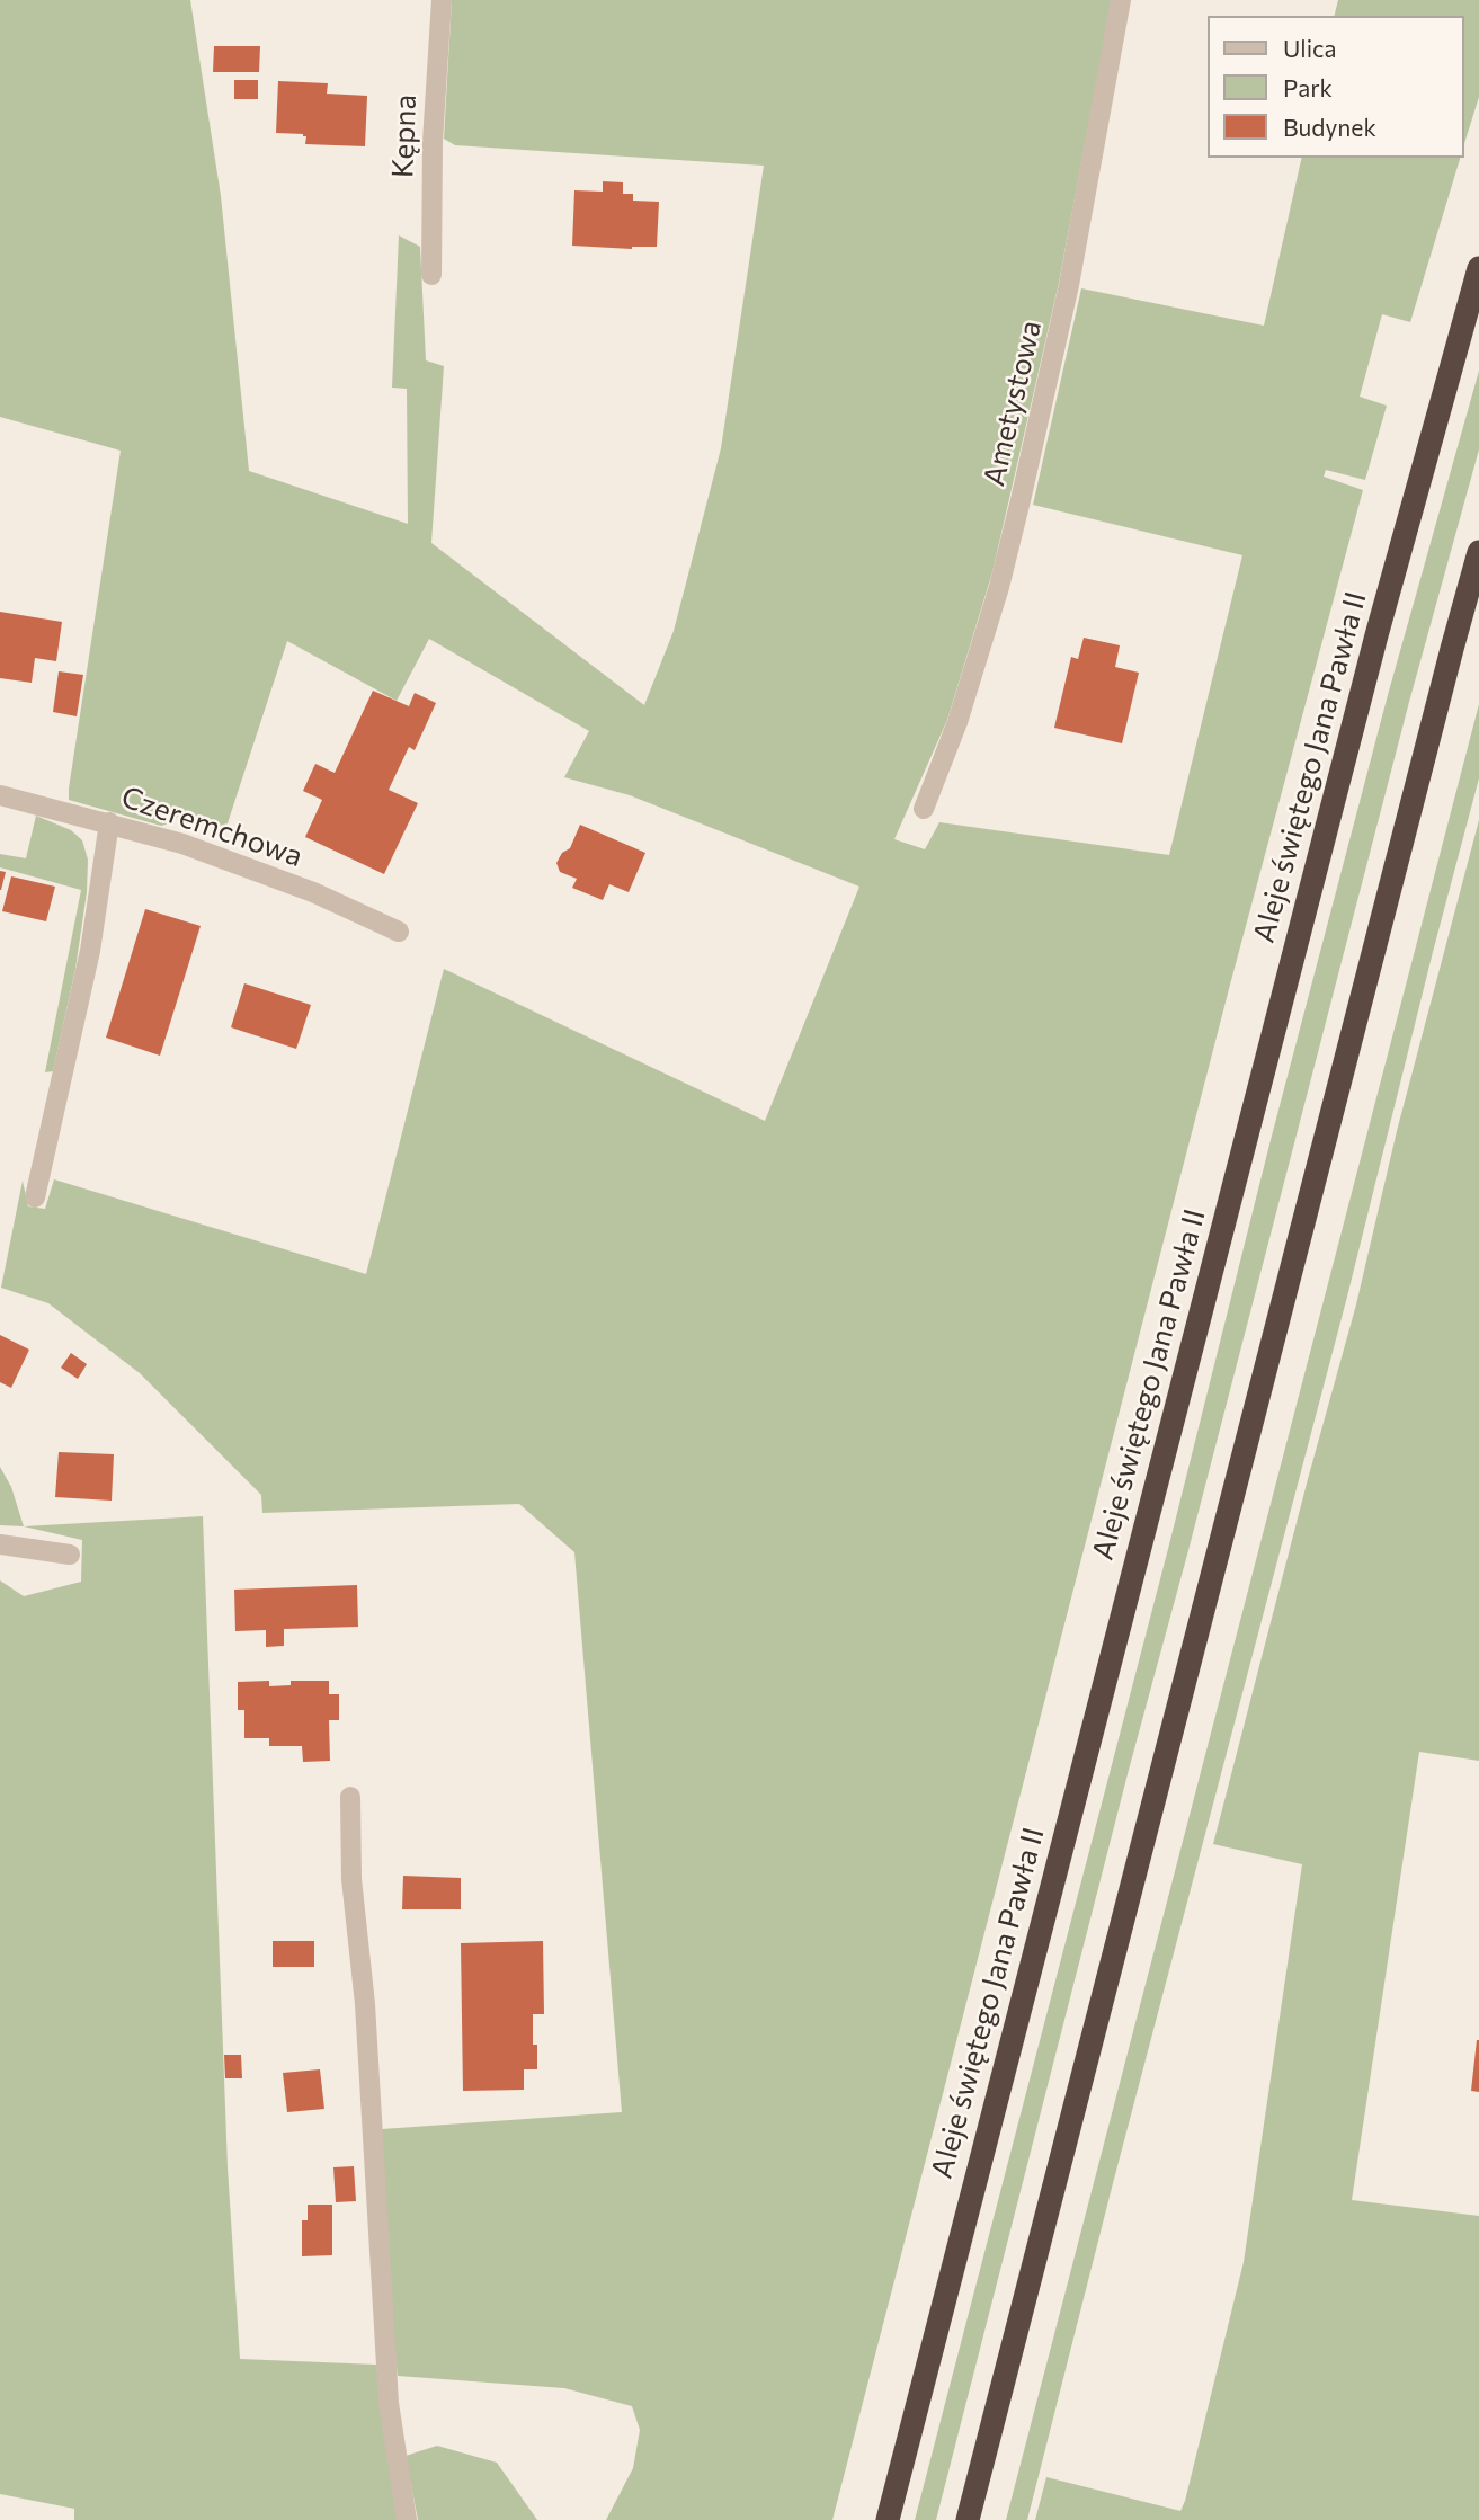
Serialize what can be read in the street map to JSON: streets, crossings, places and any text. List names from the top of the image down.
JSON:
{
  "streets": {
    "highway": ["Aleje świętego Jana Pawła II"],
    "street": ["Kępna", "Ametystowa", "Czeremchowa"]
  },
  "legend": ["Ulica", "Park", "Budynek"]
}
